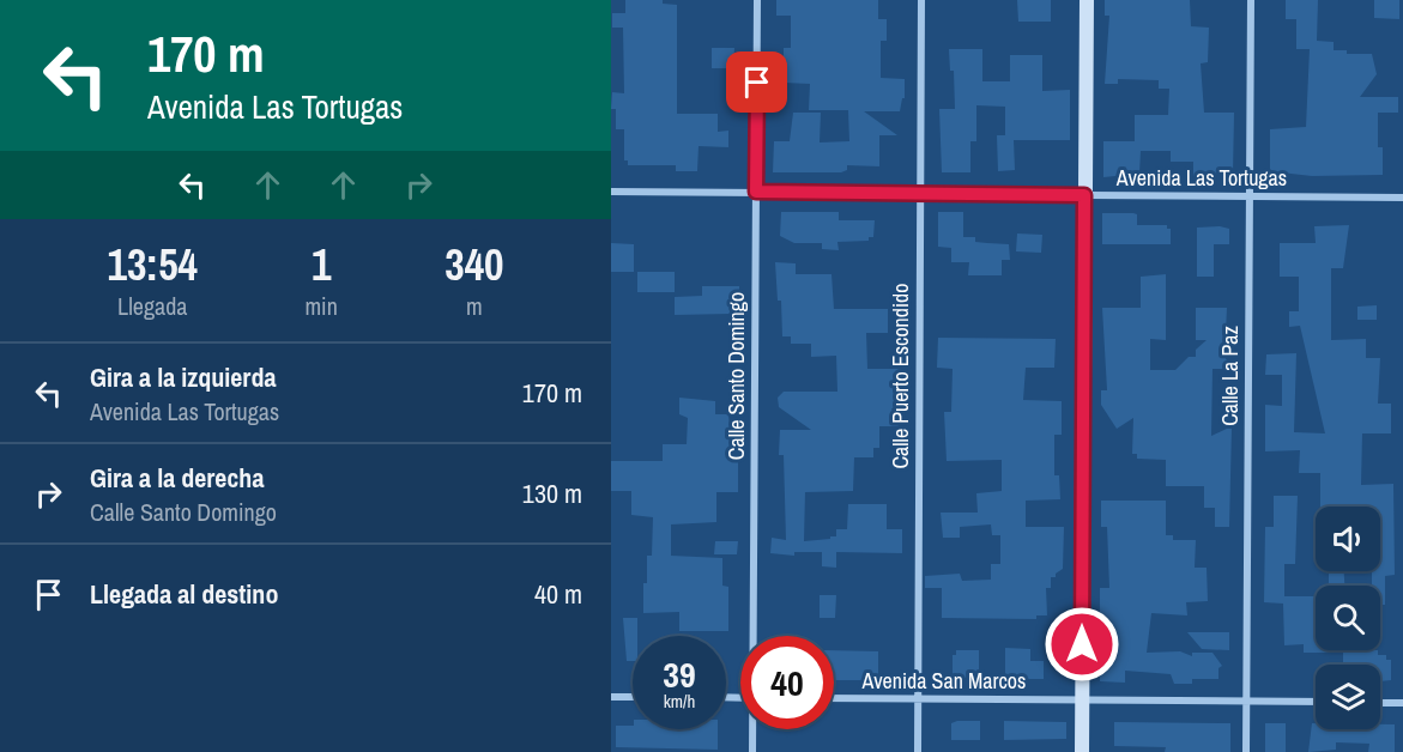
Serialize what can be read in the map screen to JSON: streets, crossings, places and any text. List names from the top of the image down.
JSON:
{
  "streets": {
    "street": [
      "Avenida Las Tortugas",
      "Calle Santo Domingo",
      "Calle Puerto Escondido",
      "Calle La Paz",
      "Avenida San Marcos"
    ]
  },
  "crossings": [
    ["Avenida Las Tortugas", "Calle Santo Domingo"],
    ["Avenida Las Tortugas", "Calle Puerto Escondido"],
    ["Avenida Las Tortugas", "Calle La Paz"],
    ["Calle Puerto Escondido", "Avenida San Marcos"],
    ["Calle La Paz", "Avenida San Marcos"]
  ],
  "page": {
    "turn": ["170 m", "Avenida Las Tortugas"],
    "eta": [
      "13:54",
      "Llegada",
      "1",
      "min",
      "340",
      "m"
    ],
    "list": [
      {
        "name": "Gira a la izquierda",
        "note": "Avenida Las Tortugas",
        "value": "170 m"
      },
      {
        "name": "Gira a la derecha",
        "note": "Calle Santo Domingo",
        "value": "130 m"
      },
      {
        "name": "Llegada al destino",
        "value": "40 m"
      }
    ],
    "speed": "39 km/h",
    "limit": "40"
  }
}
